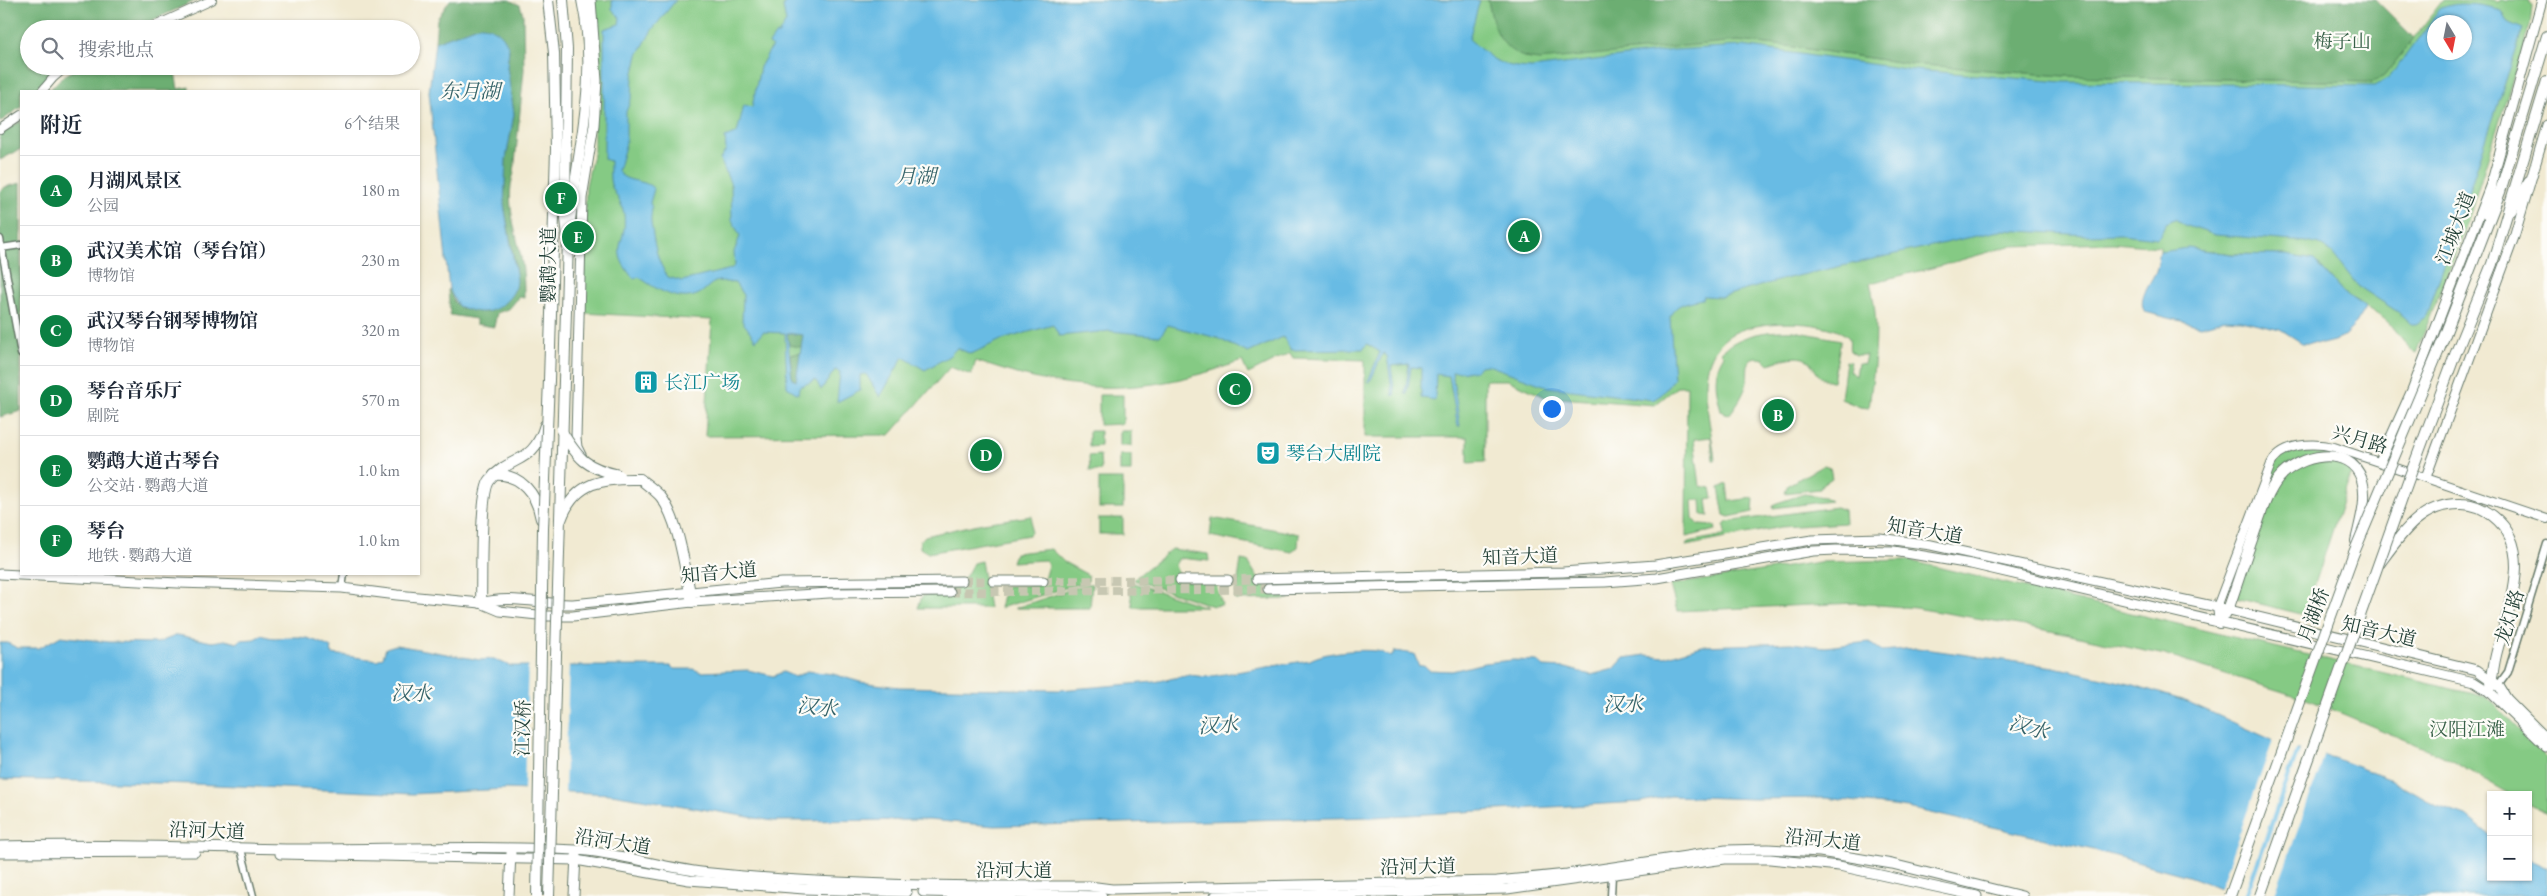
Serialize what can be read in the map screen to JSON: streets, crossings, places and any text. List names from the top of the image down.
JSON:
{
  "streets": {
    "main road": [
      "江城大道",
      "鹦鹉大道",
      "知音大道",
      "月湖桥",
      "江汉桥",
      "沿河大道"
    ],
    "street": ["兴月路", "龙灯路"]
  },
  "crossings": [
    ["江城大道", "兴月路"],
    ["江城大道", "月湖桥"],
    ["鹦鹉大道", "江汉桥"],
    ["兴月路", "知音大道"],
    ["知音大道", "龙灯路"]
  ],
  "water": ["东月湖", "月湖", "汉水"],
  "parks": ["梅子山", "汉阳江滩"],
  "places": {
    "building": ["长江广场"],
    "theatre": ["琴台大剧院"]
  },
  "north": "bottom",
  "page": {
    "search": "搜索地点",
    "heading": ["附近", "6个结果"],
    "list": [
      {
        "mark": "A",
        "name": "月湖风景区",
        "note": "公园",
        "value": "180 m"
      },
      {
        "mark": "B",
        "name": "武汉美术馆（琴台馆）",
        "note": "博物馆",
        "value": "230 m"
      },
      {
        "mark": "C",
        "name": "武汉琴台钢琴博物馆",
        "note": "博物馆",
        "value": "320 m"
      },
      {
        "mark": "D",
        "name": "琴台音乐厅",
        "note": "剧院",
        "value": "570 m"
      },
      {
        "mark": "E",
        "name": "鹦鹉大道古琴台",
        "note": "公交站 · 鹦鹉大道",
        "value": "1.0 km"
      },
      {
        "mark": "F",
        "name": "琴台",
        "note": "地铁 · 鹦鹉大道",
        "value": "1.0 km"
      }
    ],
    "pins": [
      "F",
      "A",
      "E",
      "C",
      "B",
      "D"
    ],
    "map_buttons": ["+", "−"]
  }
}
